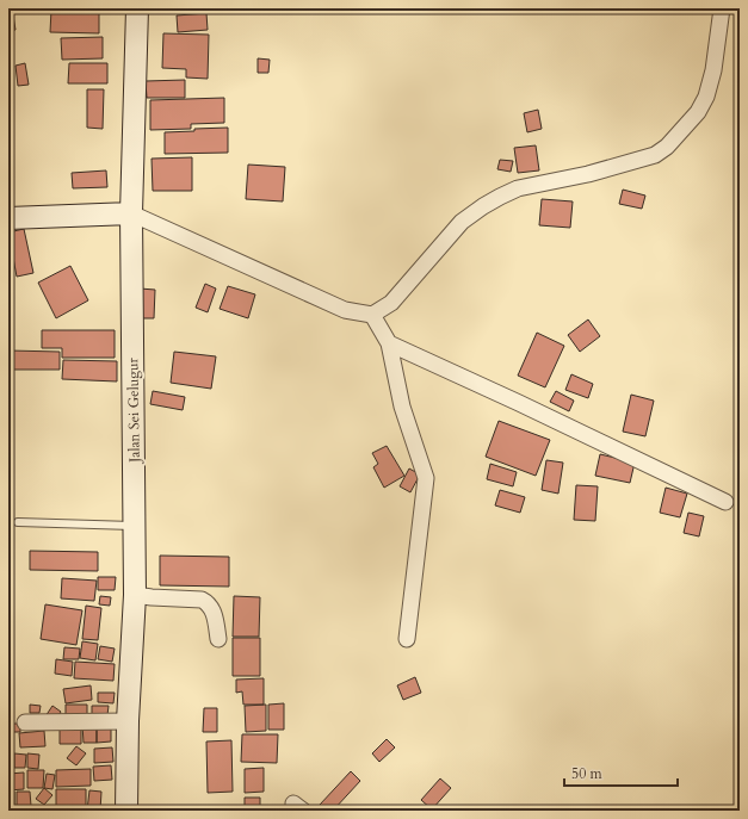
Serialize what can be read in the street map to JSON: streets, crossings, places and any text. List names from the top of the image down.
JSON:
{
  "streets": {
    "main road": ["Jalan Sei Gelugur"]
  },
  "scale_bar": "50 m"
}
